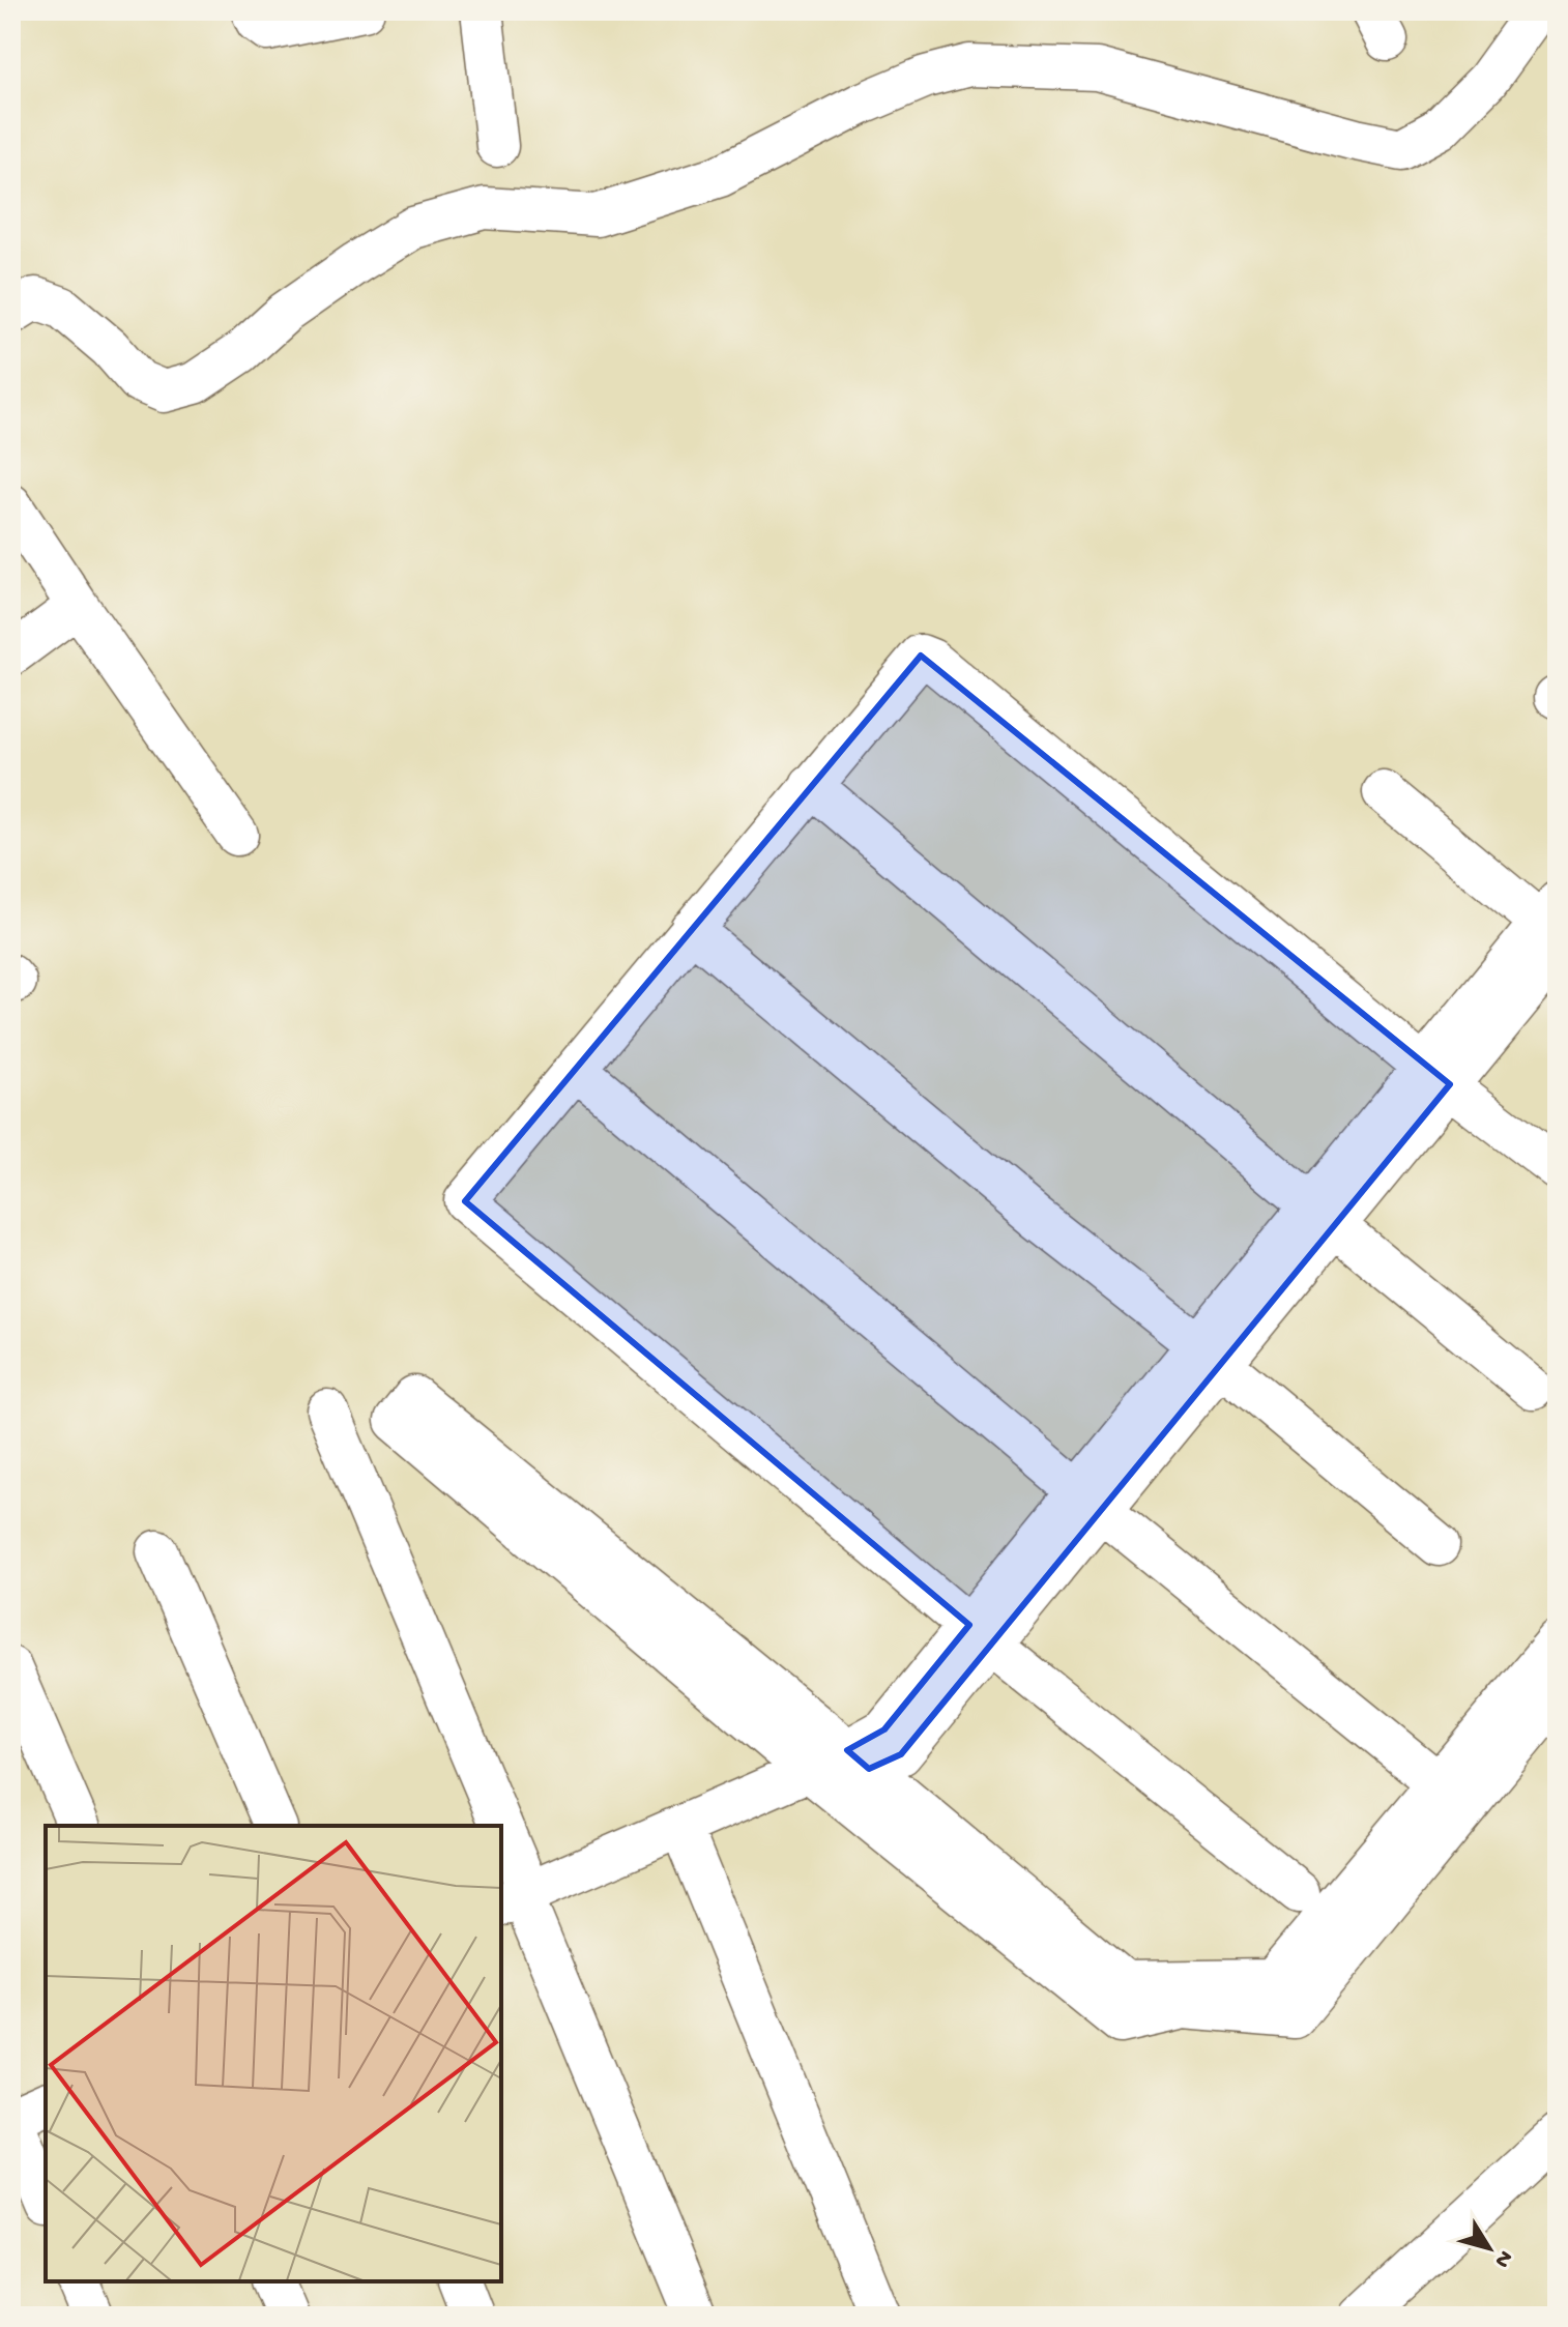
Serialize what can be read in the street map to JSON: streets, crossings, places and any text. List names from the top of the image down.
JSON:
{
  "north": "bottom right"
}
